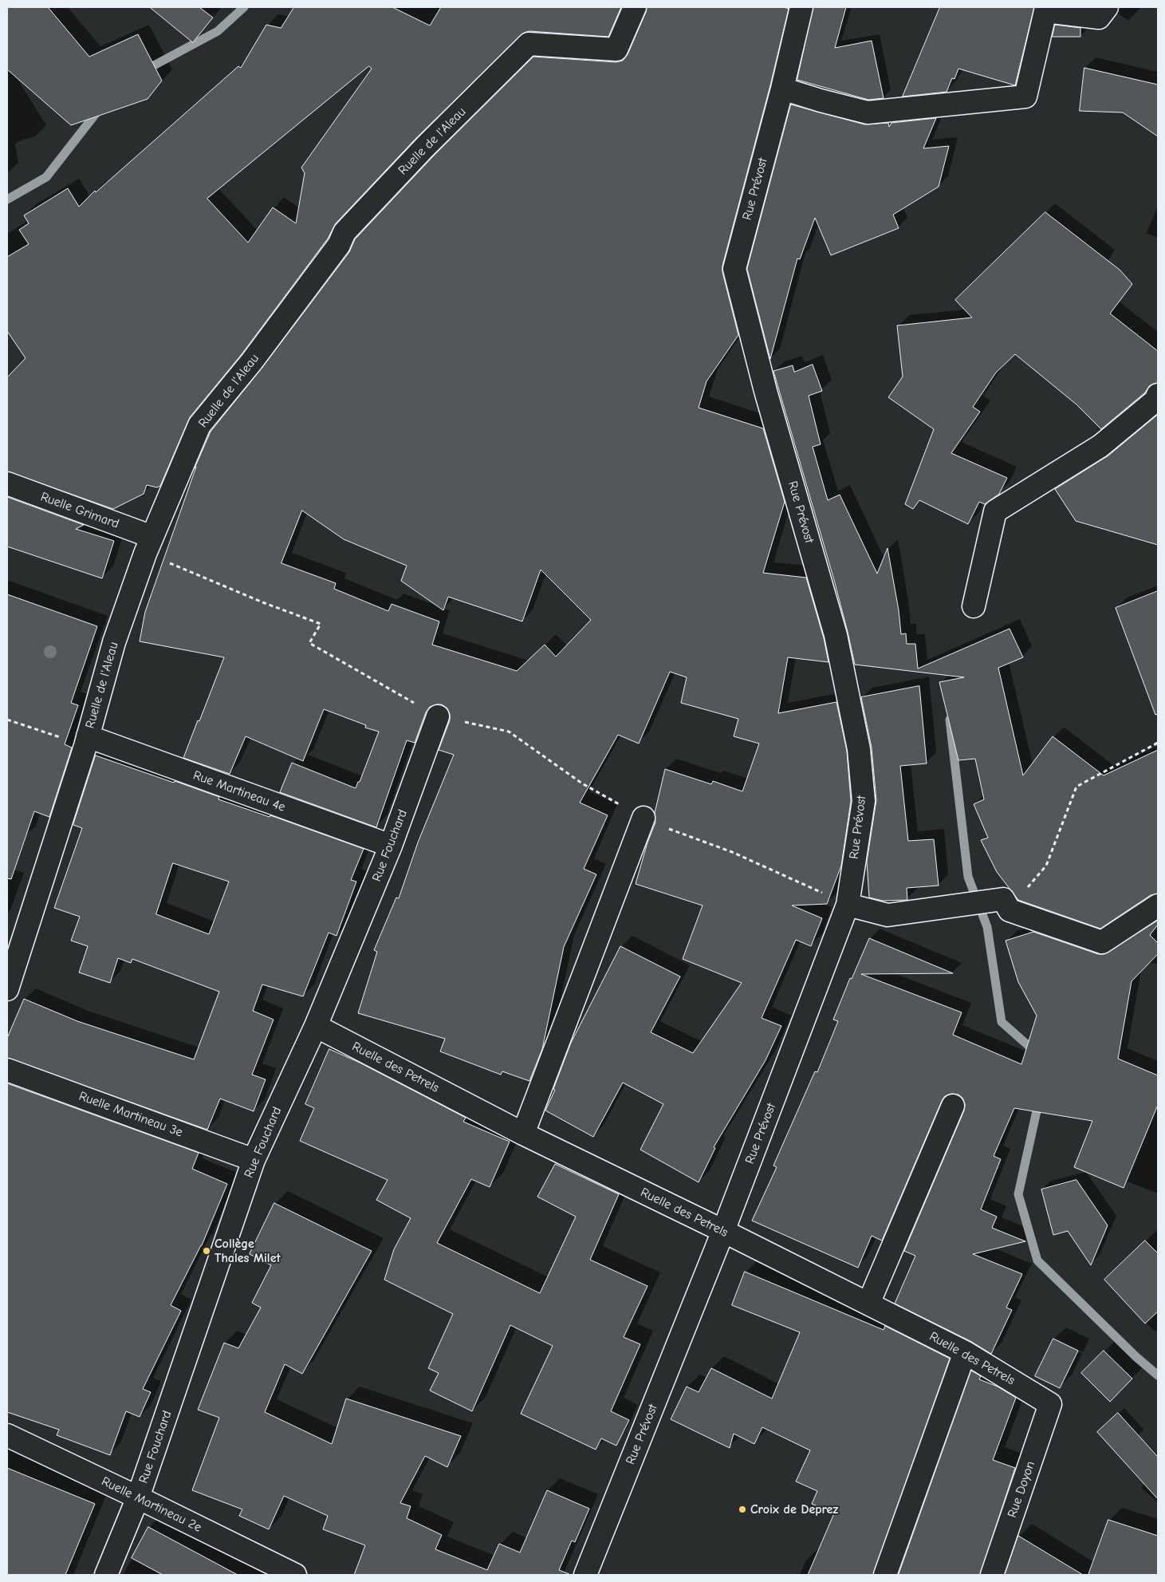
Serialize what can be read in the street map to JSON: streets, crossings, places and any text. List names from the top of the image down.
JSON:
{
  "streets": {
    "street": [
      "Ruelle de l'Aleau",
      "Rue Prévost",
      "Ruelle Grimard",
      "Rue Martineau 4e",
      "Rue Fouchard",
      "Ruelle des Petrels",
      "Ruelle Martineau 3e",
      "Rue Doyon",
      "Ruelle Martineau 2e"
    ]
  },
  "crossings": [
    ["Ruelle de l'Aleau", "Ruelle Grimard"],
    ["Ruelle de l'Aleau", "Rue Martineau 4e"],
    ["Rue Prévost", "Ruelle des Petrels"],
    ["Rue Martineau 4e", "Rue Fouchard"],
    ["Rue Fouchard", "Ruelle des Petrels"],
    ["Rue Fouchard", "Ruelle Martineau 3e"],
    ["Rue Fouchard", "Ruelle Martineau 2e"],
    ["Ruelle des Petrels", "Rue Doyon"]
  ],
  "places": ["Collège Thales Milet", "Croix de Deprez"]
}
